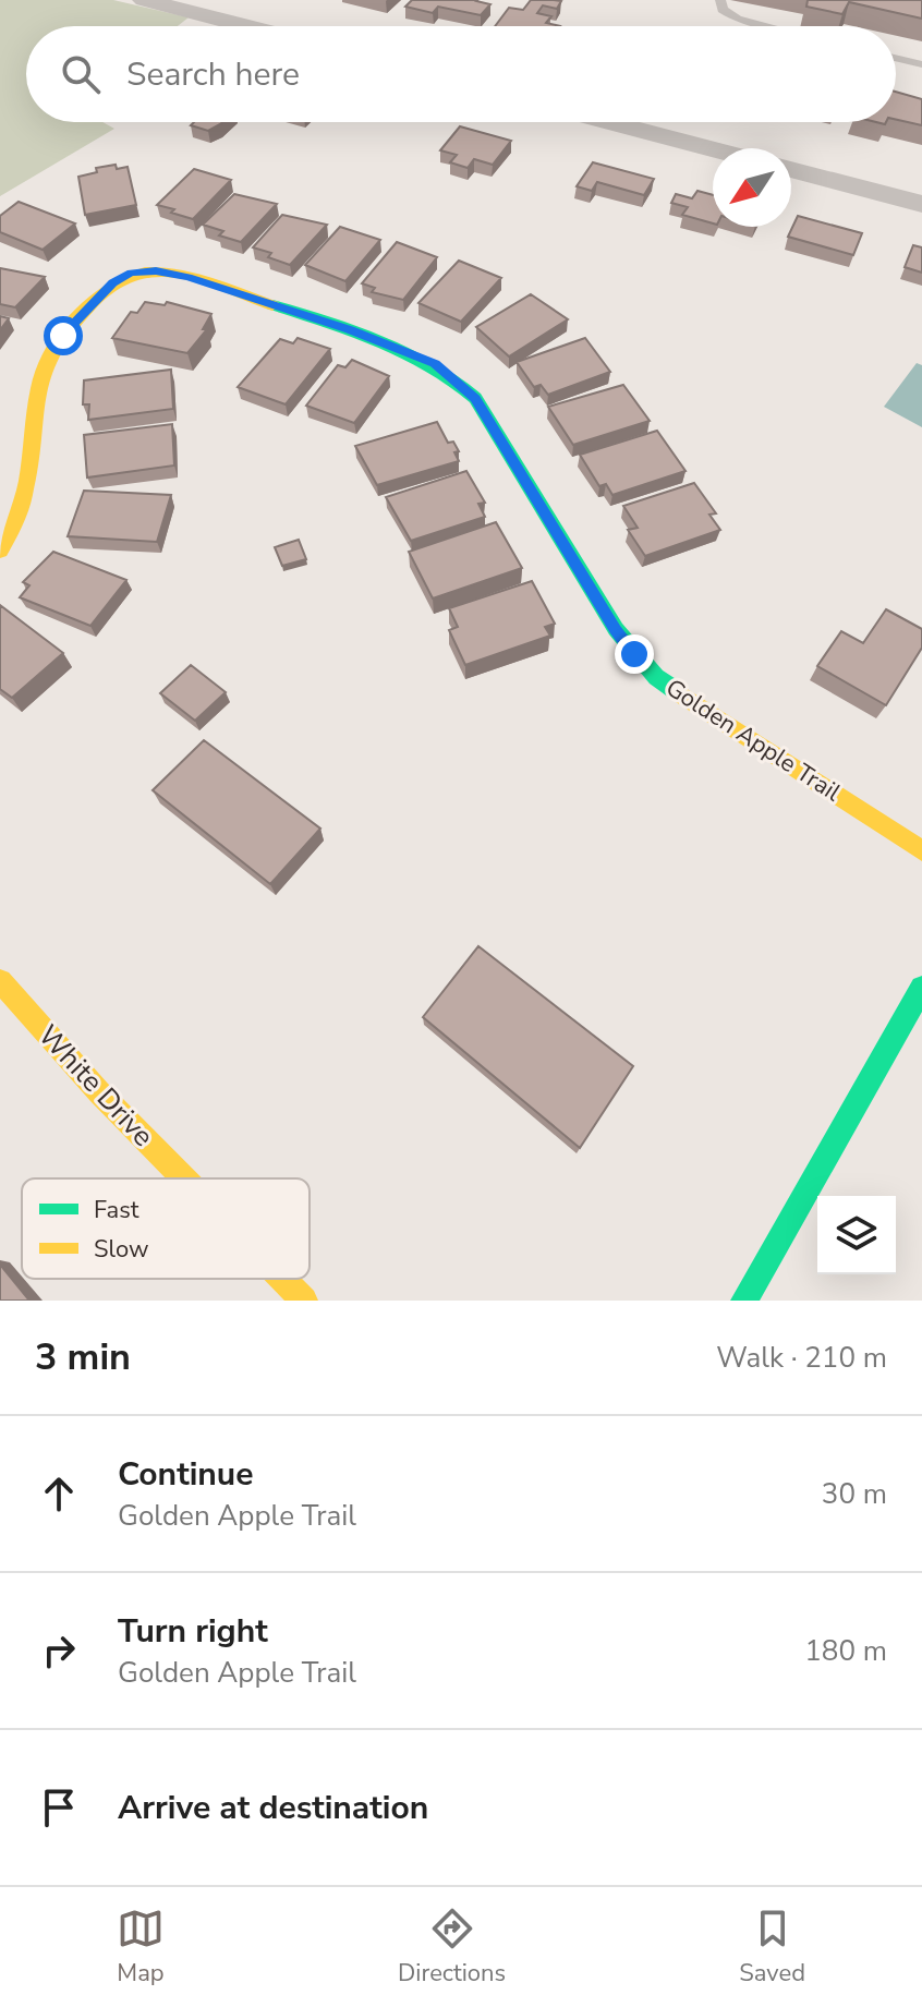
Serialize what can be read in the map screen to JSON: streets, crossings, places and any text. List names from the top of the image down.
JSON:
{
  "streets": {
    "street": ["Golden Apple Trail", "White Drive"]
  },
  "legend": ["Fast", "Slow"],
  "north": "bottom left",
  "page": {
    "search": "Search here",
    "heading": ["3 min", "Walk · 210 m"],
    "list": [
      ["Continue", "Golden Apple Trail", "30 m"],
      ["Turn right", "Golden Apple Trail", "180 m"],
      "Arrive at destination"
    ],
    "nav": ["Map", "Directions", "Saved"]
  }
}
